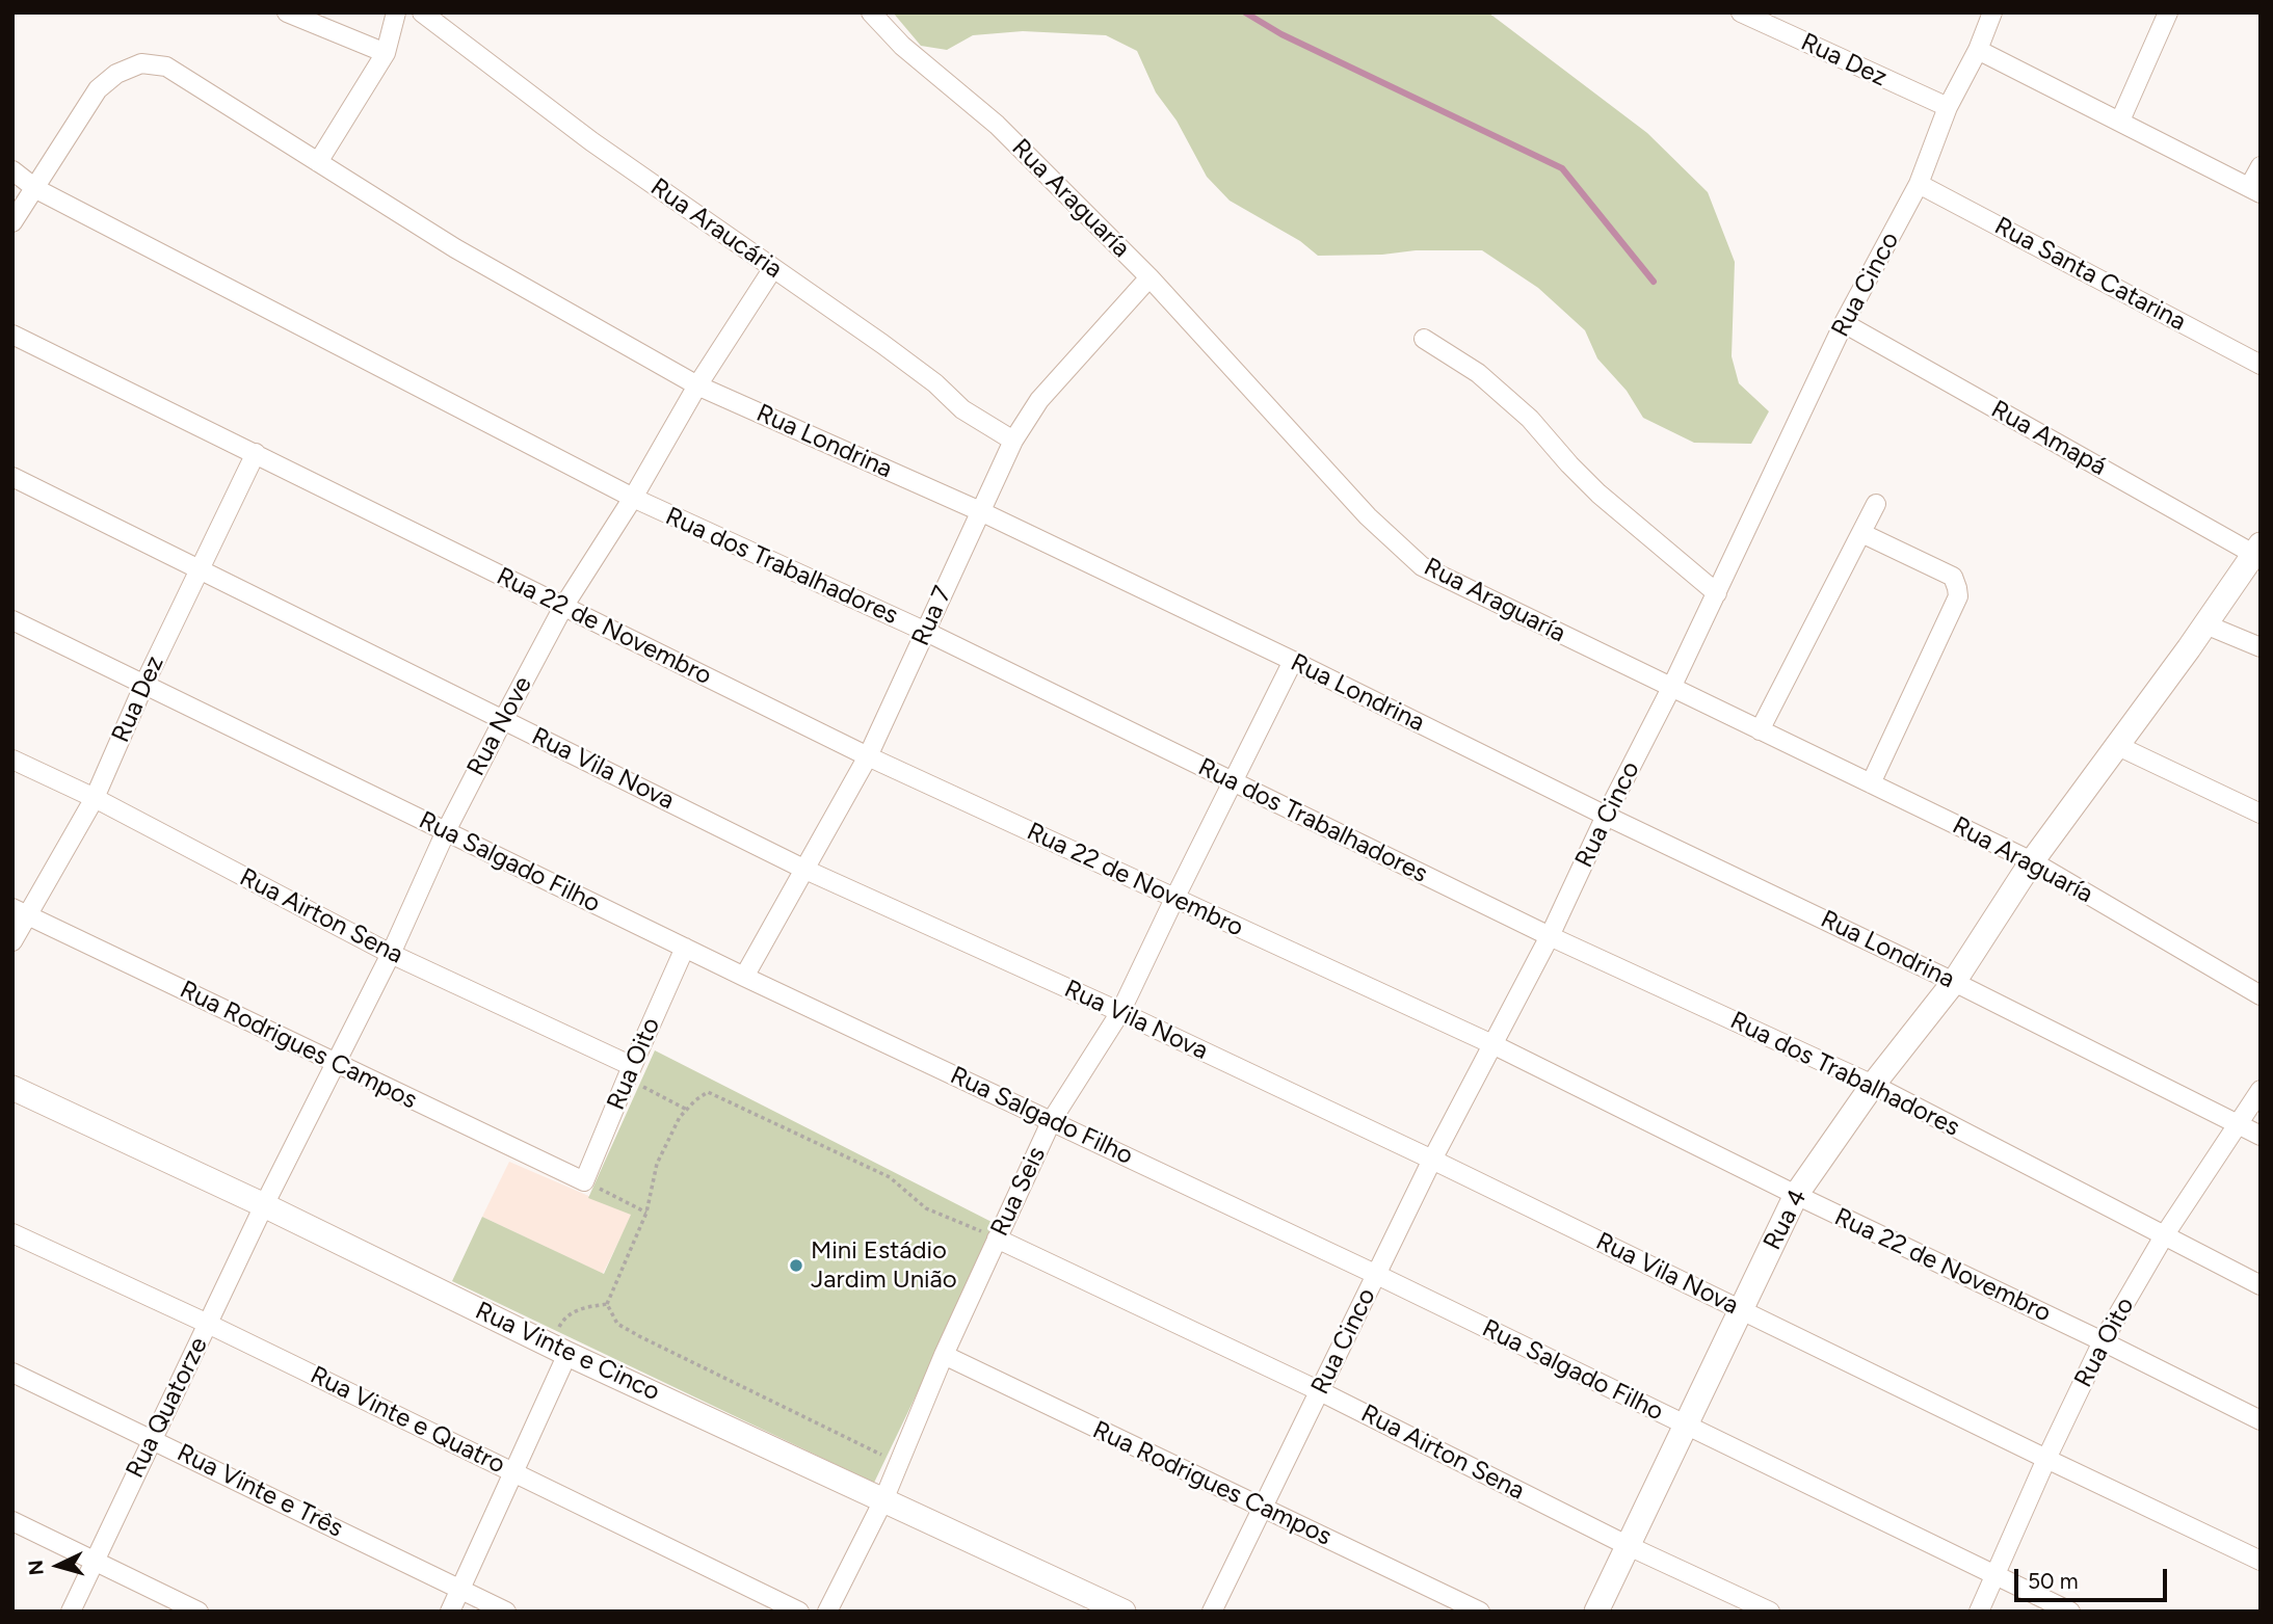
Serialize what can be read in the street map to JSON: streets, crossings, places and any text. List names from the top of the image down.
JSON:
{
  "streets": {
    "street": [
      "Rua Dez",
      "Rua Araguaría",
      "Rua Araucária",
      "Rua Santa Catarina",
      "Rua Cinco",
      "Rua Amapá",
      "Rua Londrina",
      "Rua dos Trabalhadores",
      "Rua 7",
      "Rua 22 de Novembro",
      "Rua Nove",
      "Rua Vila Nova",
      "Rua Salgado Filho",
      "Rua Airton Sena",
      "Rua Rodrigues Campos",
      "Rua Oito",
      "Rua Seis",
      "Rua 4",
      "Rua Vinte e Cinco",
      "Rua Quatorze",
      "Rua Vinte e Quatro",
      "Rua Vinte e Três"
    ]
  },
  "crossings": [
    ["Rua Dez", "Rua Cinco"],
    ["Rua Dez", "Rua 22 de Novembro"],
    ["Rua Dez", "Rua Vila Nova"],
    ["Rua Dez", "Rua Salgado Filho"],
    ["Rua Dez", "Rua Airton Sena"],
    ["Rua Dez", "Rua Rodrigues Campos"],
    ["Rua Araguaría", "Rua Cinco"],
    ["Rua Araguaría", "Rua 7"],
    ["Rua Araguaría", "Rua 4"],
    ["Rua Araucária", "Rua 7"],
    ["Rua Araucária", "Rua Nove"],
    ["Rua Santa Catarina", "Rua Cinco"],
    ["Rua Cinco", "Rua Amapá"],
    ["Rua Cinco", "Rua Londrina"],
    ["Rua Cinco", "Rua dos Trabalhadores"],
    ["Rua Cinco", "Rua 22 de Novembro"],
    ["Rua Cinco", "Rua Vila Nova"],
    ["Rua Cinco", "Rua Salgado Filho"],
    ["Rua Cinco", "Rua Airton Sena"],
    ["Rua Cinco", "Rua Rodrigues Campos"],
    ["Rua Amapá", "Rua 4"],
    ["Rua Londrina", "Rua dos Trabalhadores"],
    ["Rua Londrina", "Rua 7"],
    ["Rua Londrina", "Rua Nove"],
    ["Rua Londrina", "Rua Oito"],
    ["Rua Londrina", "Rua Seis"],
    ["Rua Londrina", "Rua 4"],
    ["Rua dos Trabalhadores", "Rua 7"],
    ["Rua dos Trabalhadores", "Rua Nove"],
    ["Rua dos Trabalhadores", "Rua Oito"],
    ["Rua dos Trabalhadores", "Rua Seis"],
    ["Rua dos Trabalhadores", "Rua 4"],
    ["Rua 7", "Rua 22 de Novembro"],
    ["Rua 7", "Rua Vila Nova"],
    ["Rua 7", "Rua Salgado Filho"],
    ["Rua 22 de Novembro", "Rua Nove"],
    ["Rua 22 de Novembro", "Rua Oito"],
    ["Rua 22 de Novembro", "Rua Seis"],
    ["Rua 22 de Novembro", "Rua 4"],
    ["Rua Nove", "Rua Vila Nova"],
    ["Rua Nove", "Rua Salgado Filho"],
    ["Rua Nove", "Rua Airton Sena"],
    ["Rua Nove", "Rua Rodrigues Campos"],
    ["Rua Nove", "Rua Vinte e Cinco"],
    ["Rua Nove", "Rua Quatorze"],
    ["Rua Vila Nova", "Rua Oito"],
    ["Rua Vila Nova", "Rua Seis"],
    ["Rua Vila Nova", "Rua 4"],
    ["Rua Salgado Filho", "Rua Oito"],
    ["Rua Salgado Filho", "Rua Seis"],
    ["Rua Salgado Filho", "Rua 4"],
    ["Rua Airton Sena", "Rua Oito"],
    ["Rua Airton Sena", "Rua Seis"],
    ["Rua Airton Sena", "Rua 4"],
    ["Rua Rodrigues Campos", "Rua Oito"],
    ["Rua Rodrigues Campos", "Rua Seis"],
    ["Rua Seis", "Rua Vinte e Cinco"],
    ["Rua Vinte e Cinco", "Rua Quatorze"],
    ["Rua Quatorze", "Rua Vinte e Quatro"],
    ["Rua Quatorze", "Rua Vinte e Três"]
  ],
  "places": ["Mini Estádio Jardim União"],
  "scale_bar": "50 m",
  "north": "left"
}
